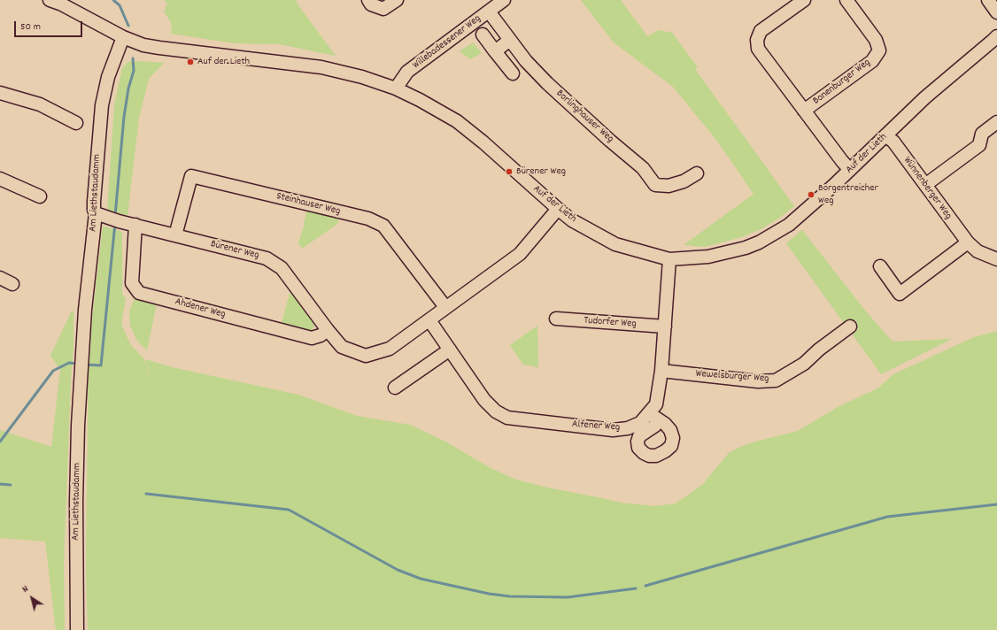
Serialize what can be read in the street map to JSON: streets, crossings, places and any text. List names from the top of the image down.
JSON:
{
  "streets": {
    "street": [
      "Willebadessener Weg",
      "Bonenburger Weg",
      "Borlinghauser Weg",
      "Auf der Lieth",
      "Wünnenberger Weg",
      "Am Liethstaudamm",
      "Steinhauser Weg",
      "Bürener Weg",
      "Ahdener Weg",
      "Tudorfer Weg",
      "Wewelsburger Weg",
      "Alfener Weg"
    ]
  },
  "crossings": [
    ["Willebadessener Weg", "Borlinghauser Weg"],
    ["Willebadessener Weg", "Auf der Lieth"],
    ["Bonenburger Weg", "Auf der Lieth"],
    ["Auf der Lieth", "Wünnenberger Weg"],
    ["Auf der Lieth", "Am Liethstaudamm"],
    ["Auf der Lieth", "Bürener Weg"],
    ["Auf der Lieth", "Alfener Weg"],
    ["Am Liethstaudamm", "Bürener Weg"],
    ["Steinhauser Weg", "Bürener Weg"],
    ["Bürener Weg", "Ahdener Weg"],
    ["Bürener Weg", "Alfener Weg"],
    ["Tudorfer Weg", "Alfener Weg"],
    ["Wewelsburger Weg", "Alfener Weg"]
  ],
  "places": ["Auf der Lieth", "Bürener Weg", "Borgentreicher Weg"],
  "scale_bar": "50 m",
  "north": "top left"
}
